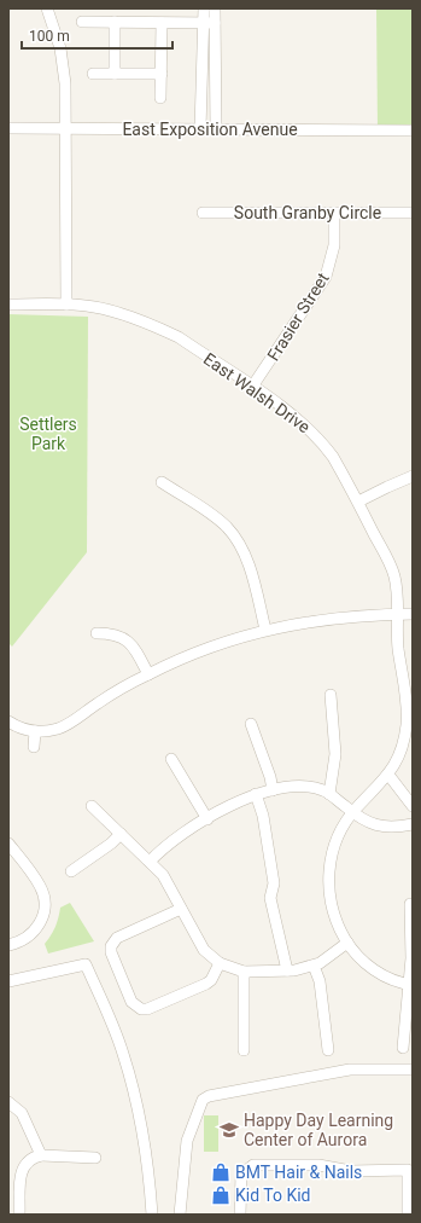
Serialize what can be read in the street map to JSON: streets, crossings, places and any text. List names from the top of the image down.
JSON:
{
  "streets": {
    "street": [
      "East Exposition Avenue",
      "South Granby Circle",
      "Frasier Street",
      "East Walsh Drive"
    ]
  },
  "crossings": [
    ["South Granby Circle", "Frasier Street"],
    ["Frasier Street", "East Walsh Drive"]
  ],
  "parks": ["Settlers Park"],
  "places": {
    "school or university": ["Happy Day Learning Center of Aurora"],
    "shop": ["BMT Hair & Nails", "Kid To Kid"]
  },
  "scale_bar": "100 m"
}
